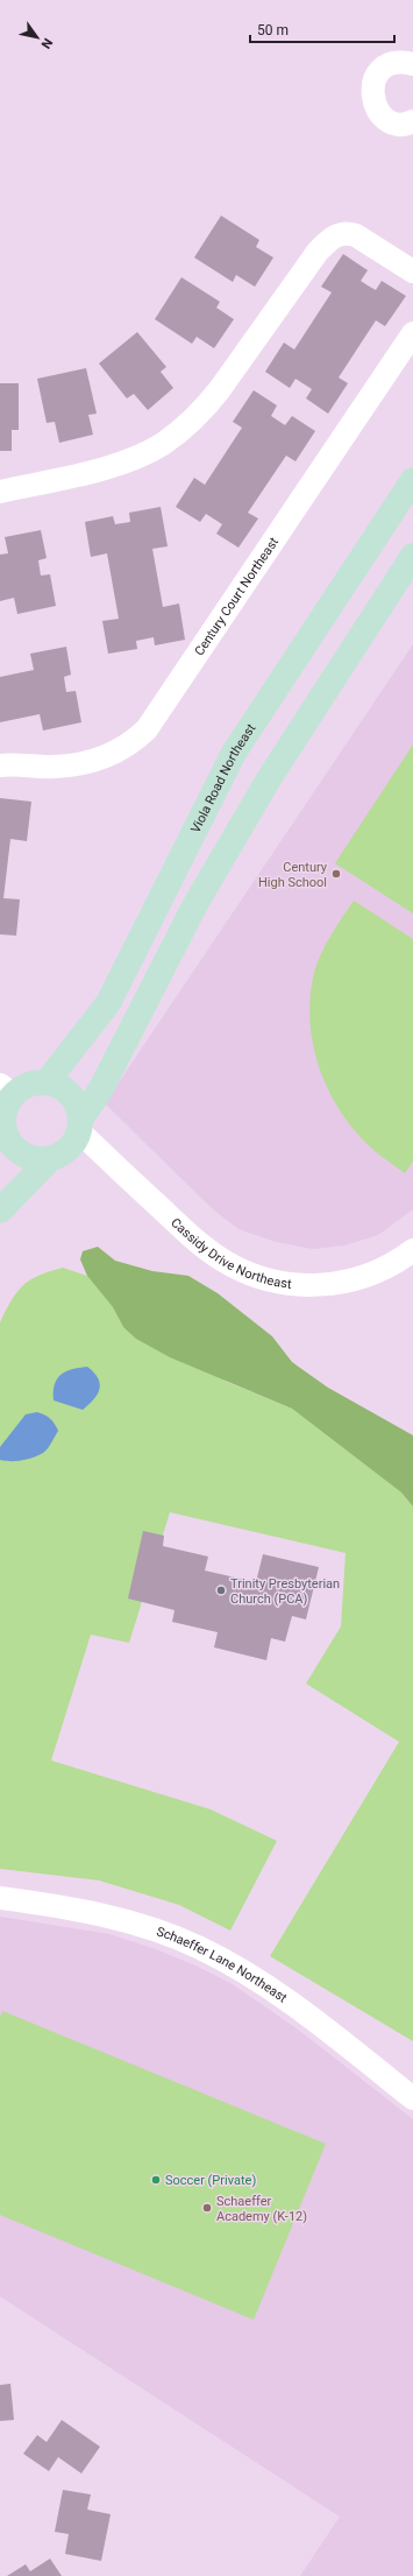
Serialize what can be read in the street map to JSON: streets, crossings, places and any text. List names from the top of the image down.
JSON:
{
  "streets": {
    "main road": ["Viola Road Northeast"],
    "street": ["Century Court Northeast", "Cassidy Drive Northeast", "Schaeffer Lane Northeast"]
  },
  "crossings": [
    ["Viola Road Northeast", "Cassidy Drive Northeast"]
  ],
  "places": [
    "Century High School",
    "Trinity Presbyterian Church (PCA)",
    "Soccer (Private)",
    "Schaeffer Academy (K-12)"
  ],
  "scale_bar": "50 m",
  "north": "bottom right"
}
